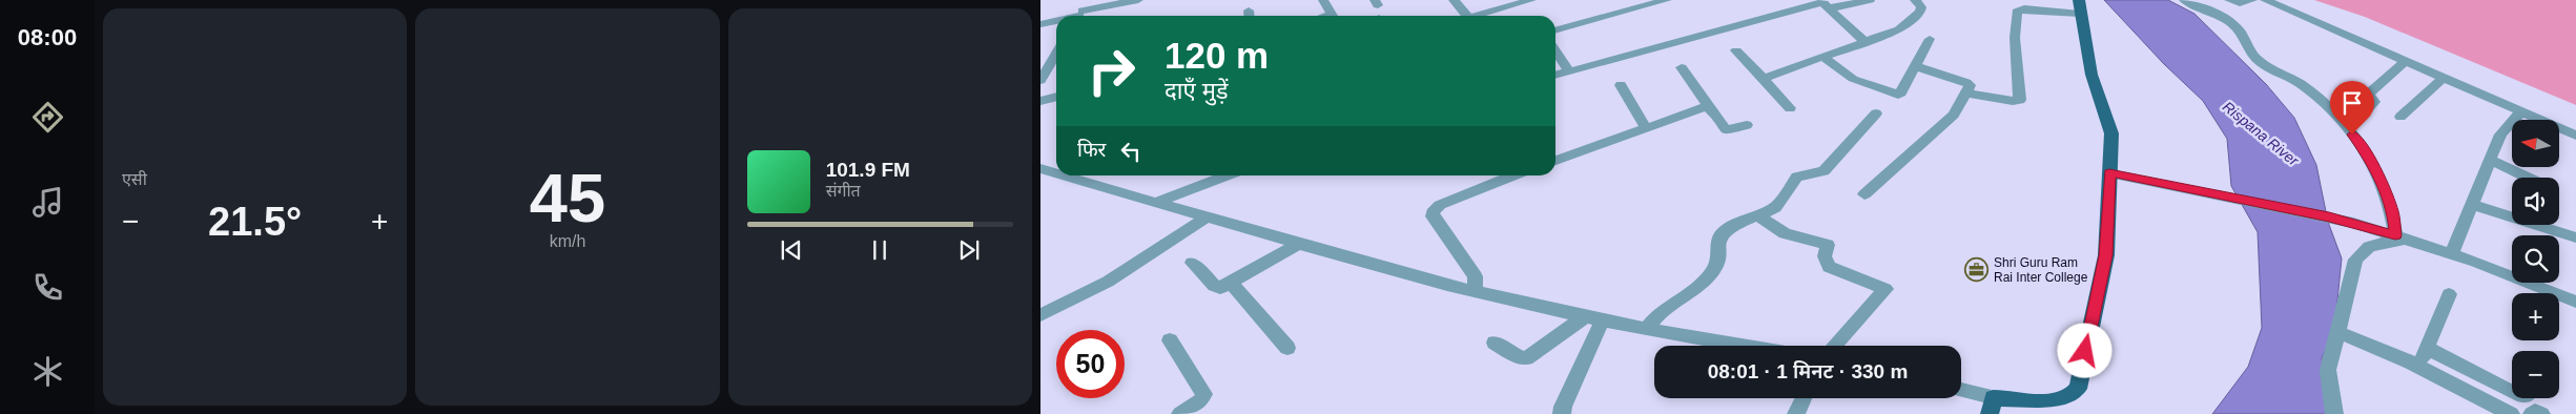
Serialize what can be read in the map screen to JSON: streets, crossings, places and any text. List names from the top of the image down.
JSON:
{
  "water": ["Rispana River"],
  "places": {
    "office": ["Shri Guru Ram Rai Inter College"]
  },
  "north": "left",
  "page": {
    "tabs": "08:00",
    "tile": [
      "एसी",
      ["45", "km/h"]
    ],
    "turn": ["120 m", "दाएँ मुड़ें"],
    "map_buttons": ["+", "−"],
    "then": "फिर",
    "song": ["101.9 FM", "संगीत"],
    "heat": ["−", "21.5°", "+"],
    "limit": "50",
    "trip": "08:01 · 1 मिनट · 330 m"
  }
}
